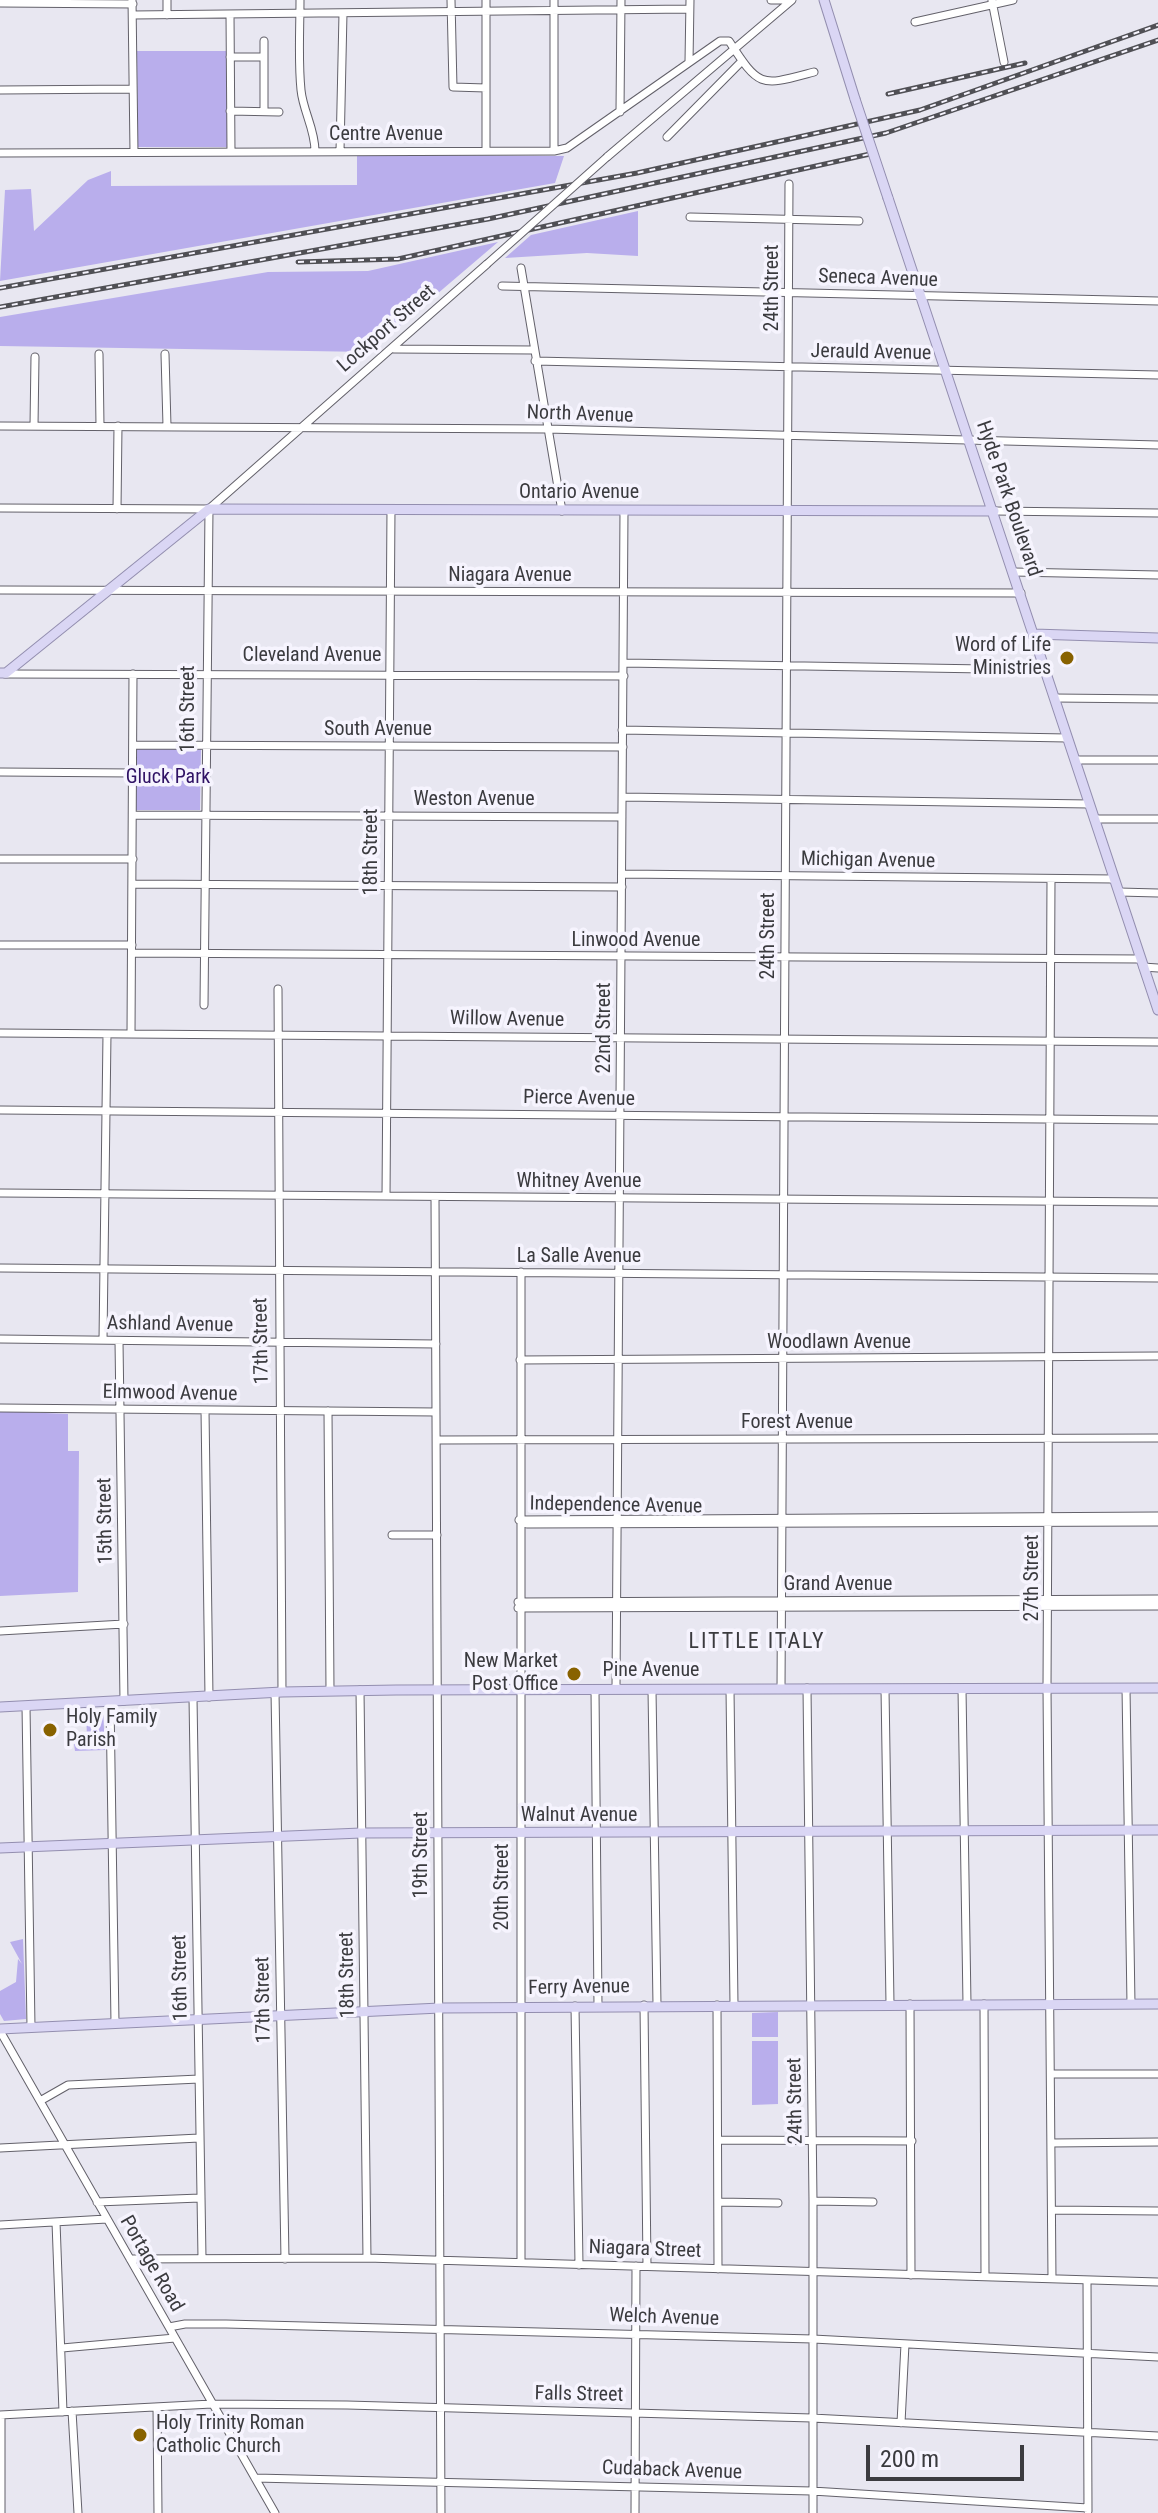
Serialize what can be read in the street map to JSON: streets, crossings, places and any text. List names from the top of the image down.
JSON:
{
  "streets": {
    "main road": [
      "Lockport Street",
      "Ontario Avenue",
      "Hyde Park Boulevard",
      "Pine Avenue",
      "Walnut Avenue",
      "Ferry Avenue"
    ],
    "street": [
      "Centre Avenue",
      "Seneca Avenue",
      "24th Street",
      "Jerauld Avenue",
      "North Avenue",
      "Niagara Avenue",
      "Cleveland Avenue",
      "16th Street",
      "South Avenue",
      "Weston Avenue",
      "18th Street",
      "Michigan Avenue",
      "Linwood Avenue",
      "Willow Avenue",
      "22nd Street",
      "Pierce Avenue",
      "Whitney Avenue",
      "La Salle Avenue",
      "Ashland Avenue",
      "17th Street",
      "Woodlawn Avenue",
      "Elmwood Avenue",
      "Forest Avenue",
      "Independence Avenue",
      "15th Street",
      "27th Street",
      "19th Street",
      "20th Street",
      "Niagara Street",
      "Portage Road",
      "Welch Avenue",
      "Falls Street",
      "Cudaback Avenue"
    ]
  },
  "crossings": [
    ["Centre Avenue", "Lockport Street"],
    ["Seneca Avenue", "24th Street"],
    ["Seneca Avenue", "Hyde Park Boulevard"],
    ["24th Street", "Jerauld Avenue"],
    ["24th Street", "North Avenue"],
    ["24th Street", "Ontario Avenue"],
    ["24th Street", "Niagara Avenue"],
    ["24th Street", "Michigan Avenue"],
    ["24th Street", "Linwood Avenue"],
    ["24th Street", "Willow Avenue"],
    ["24th Street", "Pierce Avenue"],
    ["24th Street", "Whitney Avenue"],
    ["24th Street", "La Salle Avenue"],
    ["24th Street", "Woodlawn Avenue"],
    ["24th Street", "Forest Avenue"],
    ["24th Street", "Independence Avenue"],
    ["24th Street", "Pine Avenue"],
    ["24th Street", "Walnut Avenue"],
    ["24th Street", "Ferry Avenue"],
    ["24th Street", "Niagara Street"],
    ["24th Street", "Welch Avenue"],
    ["24th Street", "Falls Street"],
    ["24th Street", "Cudaback Avenue"],
    ["Lockport Street", "North Avenue"],
    ["Lockport Street", "Ontario Avenue"],
    ["Lockport Street", "Niagara Avenue"],
    ["Lockport Street", "Cleveland Avenue"],
    ["Lockport Street", "16th Street"],
    ["Jerauld Avenue", "Hyde Park Boulevard"],
    ["North Avenue", "Hyde Park Boulevard"],
    ["Ontario Avenue", "Hyde Park Boulevard"],
    ["Ontario Avenue", "16th Street"],
    ["Ontario Avenue", "18th Street"],
    ["Ontario Avenue", "22nd Street"],
    ["Hyde Park Boulevard", "Niagara Avenue"],
    ["Hyde Park Boulevard", "Michigan Avenue"],
    ["Hyde Park Boulevard", "Linwood Avenue"],
    ["Niagara Avenue", "16th Street"],
    ["Niagara Avenue", "18th Street"],
    ["Niagara Avenue", "22nd Street"],
    ["Cleveland Avenue", "16th Street"],
    ["Cleveland Avenue", "18th Street"],
    ["Cleveland Avenue", "22nd Street"],
    ["16th Street", "South Avenue"],
    ["16th Street", "Weston Avenue"],
    ["16th Street", "Linwood Avenue"],
    ["16th Street", "Pine Avenue"],
    ["16th Street", "Walnut Avenue"],
    ["16th Street", "Ferry Avenue"],
    ["16th Street", "Niagara Street"],
    ["South Avenue", "18th Street"],
    ["South Avenue", "22nd Street"],
    ["Weston Avenue", "18th Street"],
    ["Weston Avenue", "22nd Street"],
    ["18th Street", "Linwood Avenue"],
    ["18th Street", "Willow Avenue"],
    ["18th Street", "Pierce Avenue"],
    ["18th Street", "Whitney Avenue"],
    ["18th Street", "Pine Avenue"],
    ["18th Street", "Walnut Avenue"],
    ["18th Street", "Ferry Avenue"],
    ["18th Street", "Niagara Street"],
    ["Michigan Avenue", "22nd Street"],
    ["Michigan Avenue", "27th Street"],
    ["Linwood Avenue", "22nd Street"],
    ["Linwood Avenue", "27th Street"],
    ["Willow Avenue", "22nd Street"],
    ["Willow Avenue", "17th Street"],
    ["Willow Avenue", "27th Street"],
    ["22nd Street", "Pierce Avenue"],
    ["22nd Street", "Whitney Avenue"],
    ["22nd Street", "La Salle Avenue"],
    ["22nd Street", "Woodlawn Avenue"],
    ["22nd Street", "Forest Avenue"],
    ["22nd Street", "Independence Avenue"],
    ["22nd Street", "Pine Avenue"],
    ["Pierce Avenue", "17th Street"],
    ["Pierce Avenue", "27th Street"],
    ["Whitney Avenue", "17th Street"],
    ["Whitney Avenue", "27th Street"],
    ["Whitney Avenue", "19th Street"],
    ["La Salle Avenue", "17th Street"],
    ["La Salle Avenue", "27th Street"],
    ["La Salle Avenue", "19th Street"],
    ["La Salle Avenue", "20th Street"],
    ["Ashland Avenue", "17th Street"],
    ["Ashland Avenue", "15th Street"],
    ["Ashland Avenue", "19th Street"],
    ["17th Street", "Elmwood Avenue"],
    ["17th Street", "Pine Avenue"],
    ["17th Street", "Walnut Avenue"],
    ["17th Street", "Ferry Avenue"],
    ["17th Street", "Niagara Street"],
    ["Woodlawn Avenue", "27th Street"],
    ["Woodlawn Avenue", "20th Street"],
    ["Elmwood Avenue", "15th Street"],
    ["Elmwood Avenue", "19th Street"],
    ["Forest Avenue", "27th Street"],
    ["Forest Avenue", "19th Street"],
    ["Forest Avenue", "20th Street"],
    ["Independence Avenue", "27th Street"],
    ["Independence Avenue", "20th Street"],
    ["15th Street", "Pine Avenue"],
    ["27th Street", "Pine Avenue"],
    ["27th Street", "Walnut Avenue"],
    ["27th Street", "Ferry Avenue"],
    ["27th Street", "Niagara Street"],
    ["Pine Avenue", "19th Street"],
    ["Pine Avenue", "20th Street"],
    ["Walnut Avenue", "19th Street"],
    ["Walnut Avenue", "20th Street"],
    ["19th Street", "Ferry Avenue"],
    ["19th Street", "Niagara Street"],
    ["19th Street", "Welch Avenue"],
    ["19th Street", "Falls Street"],
    ["19th Street", "Cudaback Avenue"],
    ["20th Street", "Ferry Avenue"],
    ["20th Street", "Niagara Street"],
    ["Ferry Avenue", "Portage Road"],
    ["Niagara Street", "Portage Road"],
    ["Portage Road", "Welch Avenue"],
    ["Portage Road", "Falls Street"],
    ["Portage Road", "Cudaback Avenue"]
  ],
  "districts": ["LITTLE ITALY"],
  "parks": ["Gluck Park"],
  "places": [
    "Word of Life Ministries",
    "New Market Post Office",
    "Holy Family Parish",
    "Holy Trinity Roman Catholic Church"
  ],
  "scale_bar": "200 m"
}
